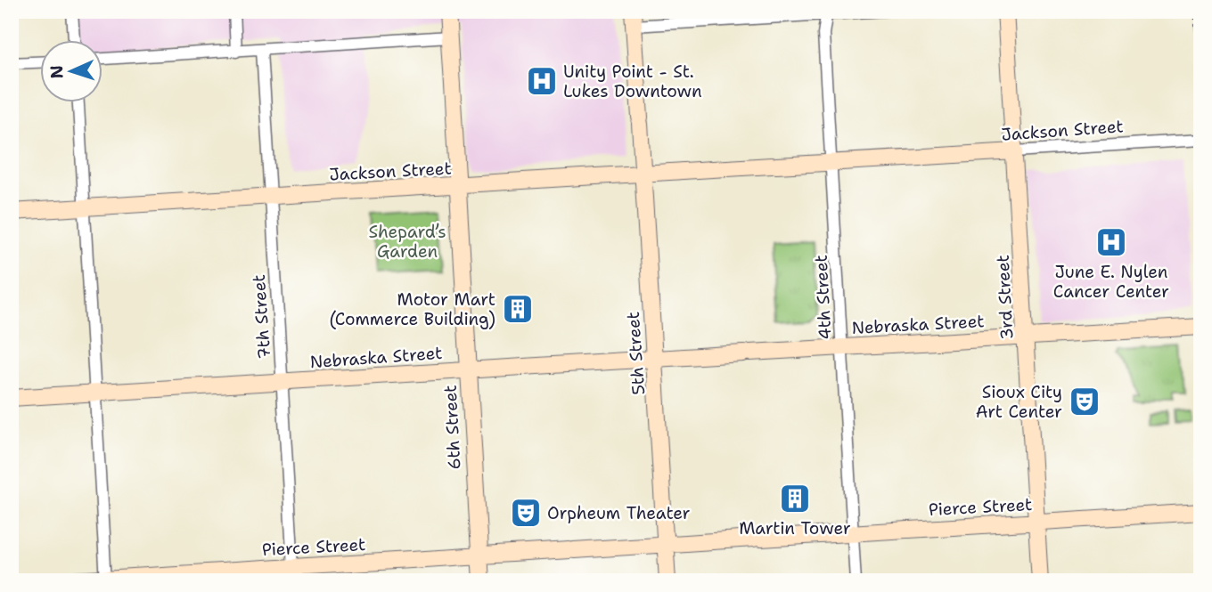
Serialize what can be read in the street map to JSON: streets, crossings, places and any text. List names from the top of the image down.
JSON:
{
  "streets": {
    "main road": [
      "Jackson Street",
      "3rd Street",
      "Nebraska Street",
      "5th Street",
      "6th Street",
      "Pierce Street"
    ],
    "street": ["4th Street", "7th Street"]
  },
  "crossings": [
    ["Jackson Street", "4th Street"],
    ["Jackson Street", "3rd Street"],
    ["Jackson Street", "7th Street"],
    ["Jackson Street", "5th Street"],
    ["Jackson Street", "6th Street"],
    ["4th Street", "Nebraska Street"],
    ["4th Street", "Pierce Street"],
    ["3rd Street", "Nebraska Street"],
    ["3rd Street", "Pierce Street"],
    ["7th Street", "Nebraska Street"],
    ["7th Street", "Pierce Street"],
    ["Nebraska Street", "5th Street"],
    ["Nebraska Street", "6th Street"],
    ["5th Street", "Pierce Street"],
    ["6th Street", "Pierce Street"]
  ],
  "parks": ["Shepard’s Garden"],
  "places": {
    "hospital": ["Unity Point - St. Lukes Downtown", "June E. Nylen Cancer Center"],
    "building": ["Motor Mart (Commerce Building)", "Martin Tower"],
    "theatre": ["Sioux City Art Center", "Orpheum Theater"]
  },
  "north": "left"
}
